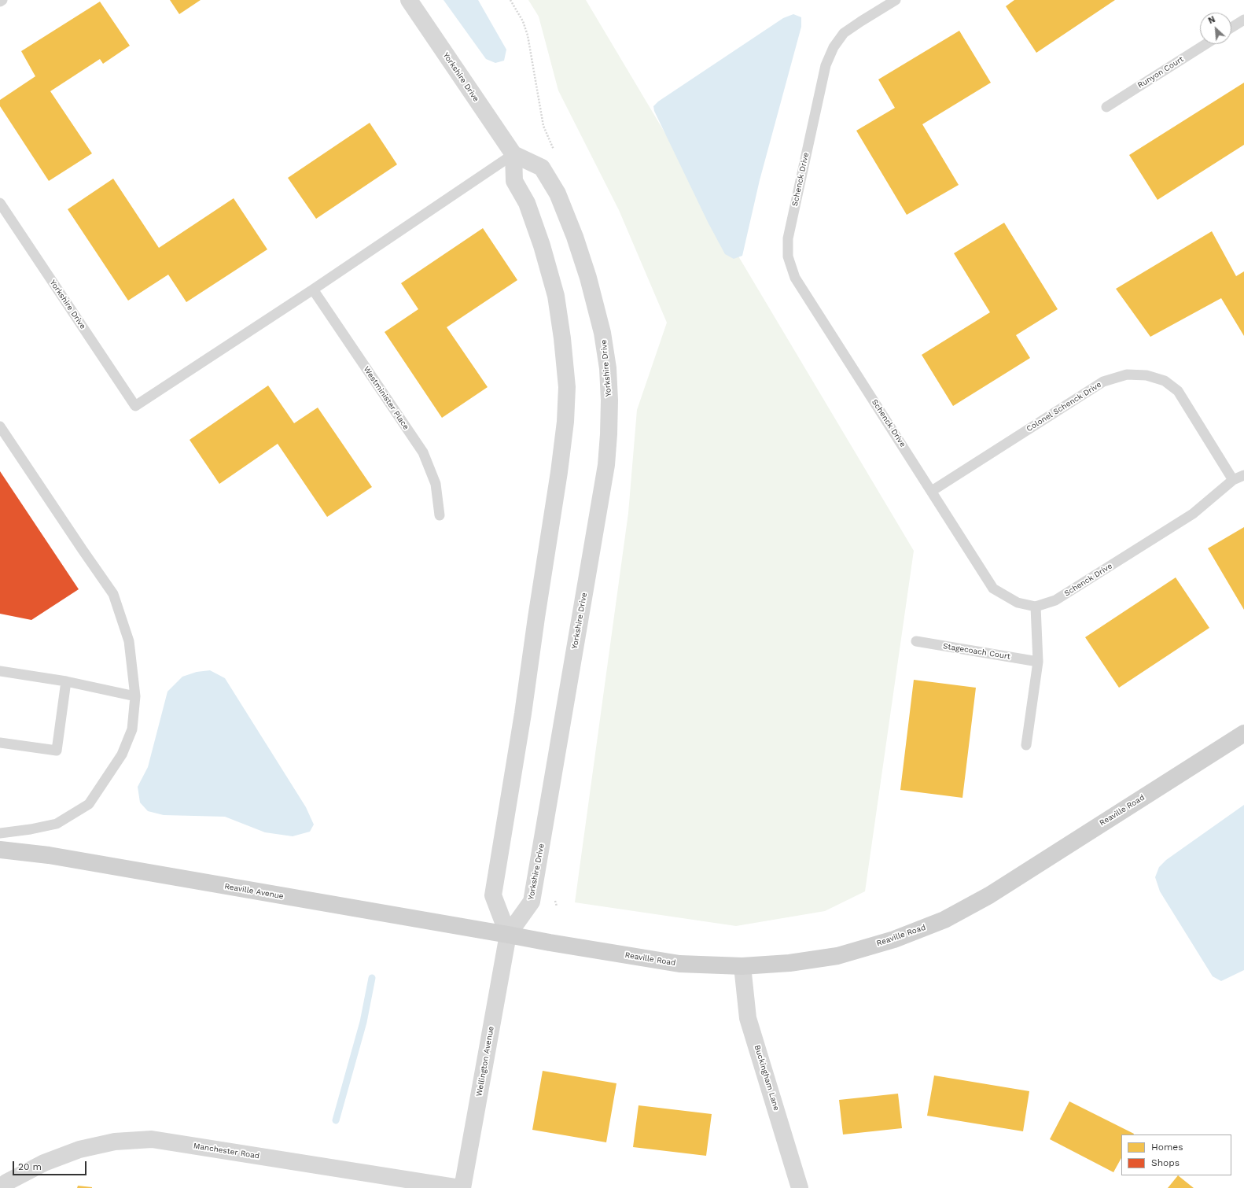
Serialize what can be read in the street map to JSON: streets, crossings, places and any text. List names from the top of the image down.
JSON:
{
  "streets": {
    "street": [
      "Yorkshire Drive",
      "Reaville Road",
      "Reaville Avenue",
      "Wellington Avenue",
      "Buckingham Lane",
      "Manchester Road"
    ],
    "lane": [
      "Runyon Court",
      "Schenck Drive",
      "Westminister Place",
      "Colonel Schenck Drive",
      "Stagecoach Court"
    ]
  },
  "crossings": [
    ["Yorkshire Drive", "Westminister Place"],
    ["Yorkshire Drive", "Reaville Road"],
    ["Yorkshire Drive", "Reaville Avenue"],
    ["Yorkshire Drive", "Wellington Avenue"],
    ["Schenck Drive", "Colonel Schenck Drive"],
    ["Reaville Road", "Reaville Avenue"],
    ["Reaville Road", "Wellington Avenue"],
    ["Reaville Road", "Buckingham Lane"],
    ["Reaville Avenue", "Wellington Avenue"],
    ["Wellington Avenue", "Manchester Road"]
  ],
  "legend": ["Homes", "Shops"],
  "scale_bar": "20 m",
  "north": "top left"
}
